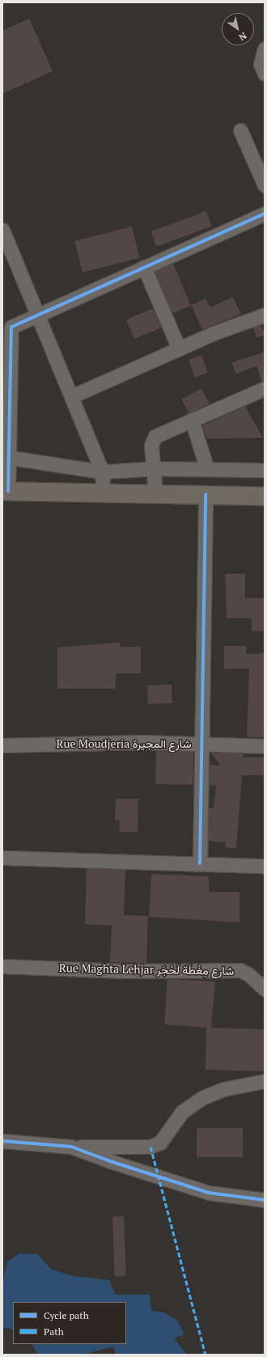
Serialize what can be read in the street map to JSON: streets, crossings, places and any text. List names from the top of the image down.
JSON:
{
  "streets": {
    "street": ["Rue Moudjeria شارع المجيرة", "Rue Maghta Lehjar شارع مِغْطَة لَحْجَر"]
  },
  "legend": ["Cycle path", "Path"],
  "north": "bottom right"
}
